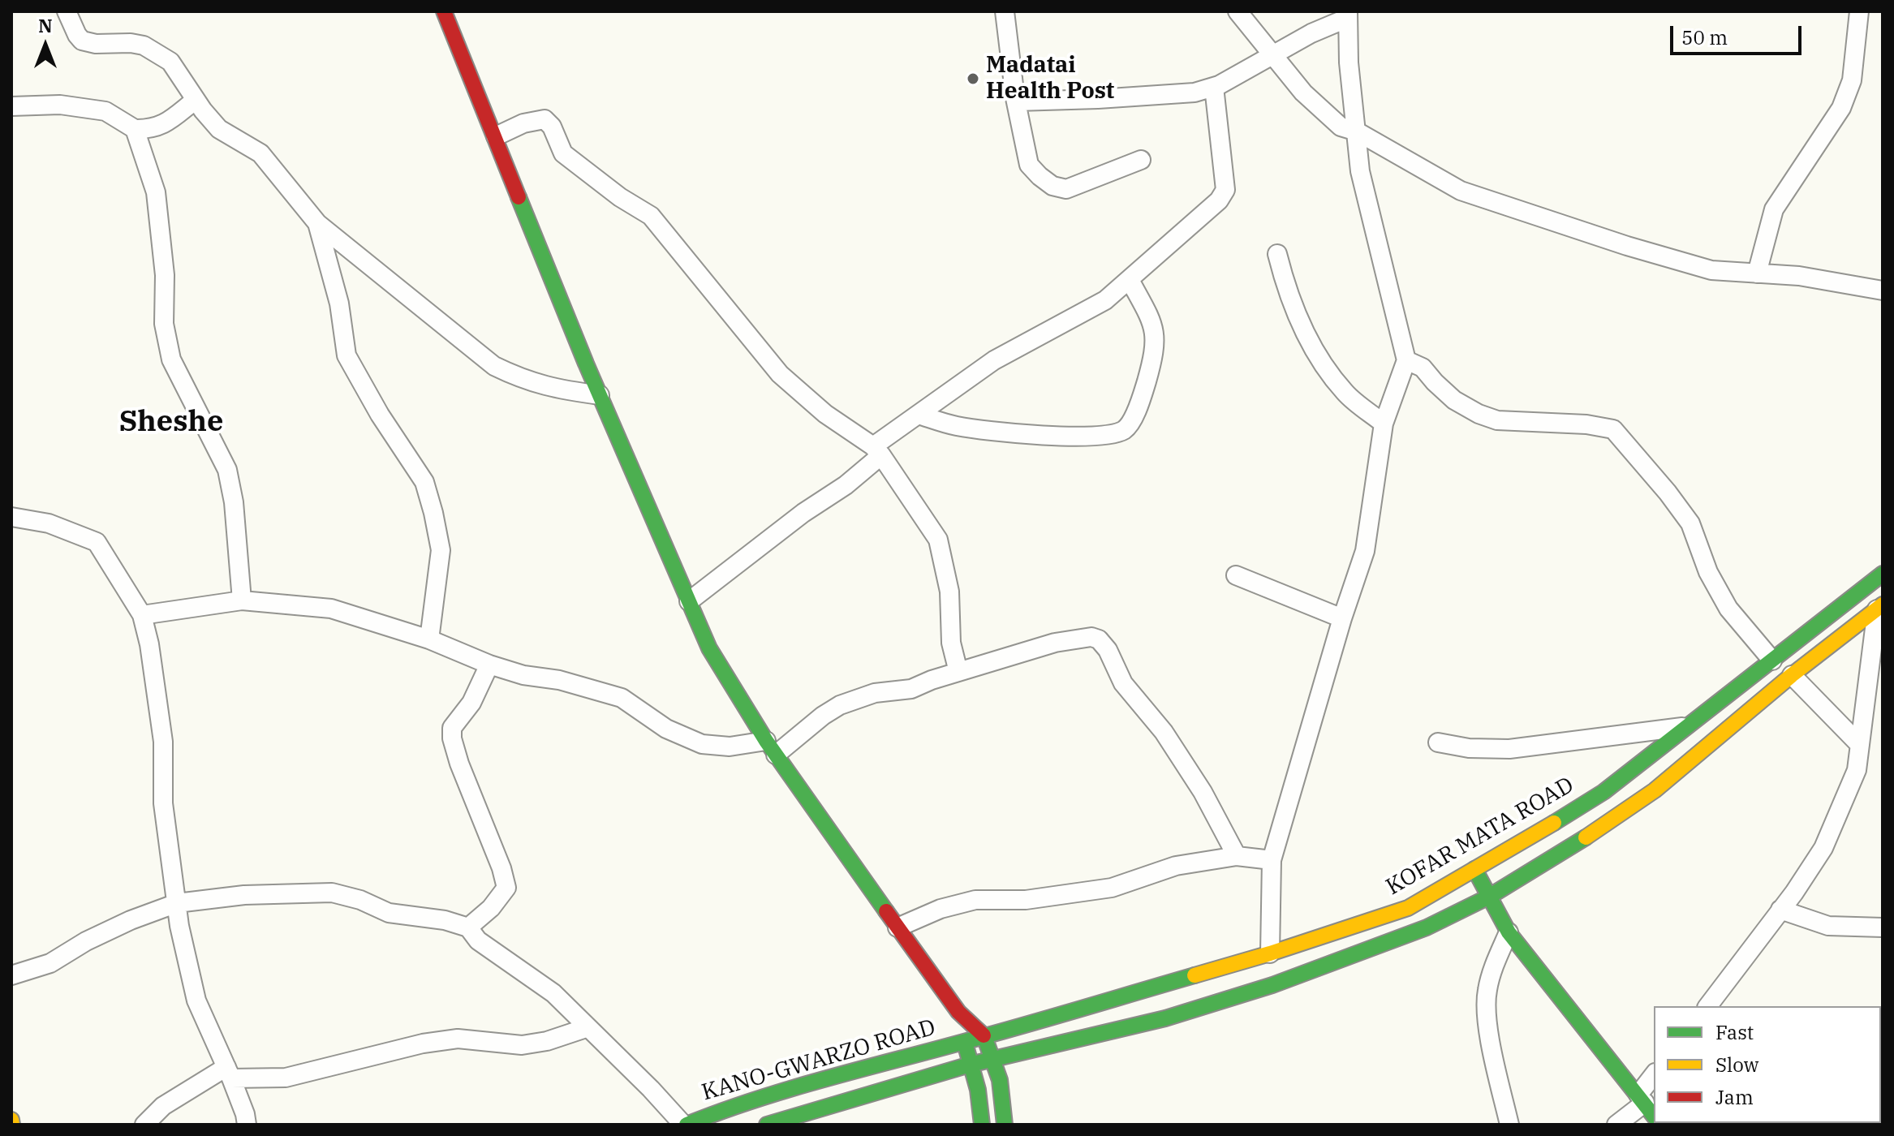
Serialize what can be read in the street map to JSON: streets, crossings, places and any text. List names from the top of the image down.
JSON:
{
  "streets": {
    "main road": ["KOFAR MATA ROAD", "KANO-GWARZO ROAD"]
  },
  "crossings": [
    ["KOFAR MATA ROAD", "KANO-GWARZO ROAD"]
  ],
  "districts": ["Sheshe"],
  "places": ["Madatai Health Post"],
  "legend": ["Fast", "Slow", "Jam"],
  "scale_bar": "50 m",
  "north": "top"
}
